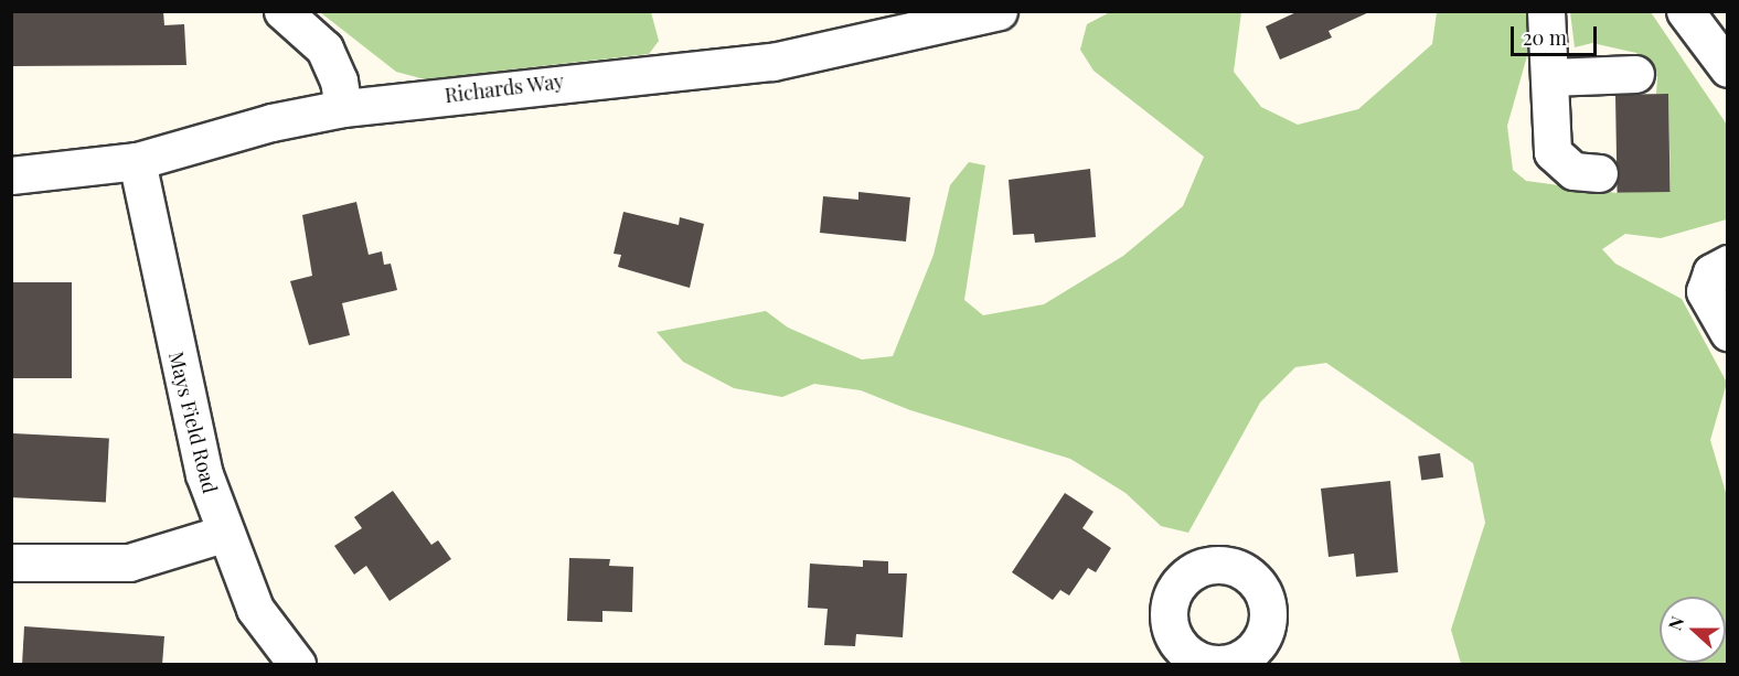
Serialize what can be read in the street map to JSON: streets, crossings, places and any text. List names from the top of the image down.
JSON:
{
  "streets": {
    "street": ["Richards Way", "Mays Field Road"]
  },
  "crossings": [
    ["Richards Way", "Mays Field Road"]
  ],
  "scale_bar": "20 m",
  "north": "left"
}
